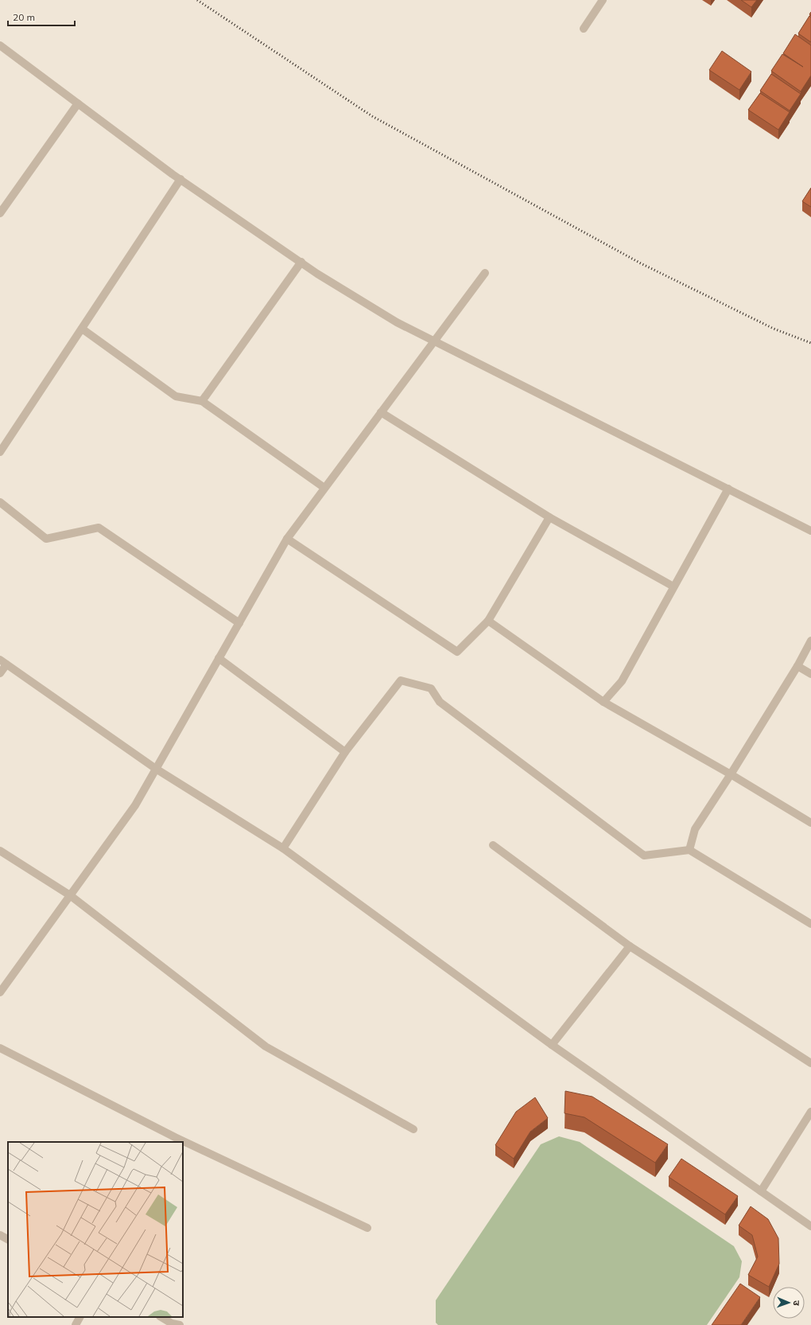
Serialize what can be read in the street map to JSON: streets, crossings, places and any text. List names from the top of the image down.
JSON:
{
  "scale_bar": "20 m",
  "north": "right"
}
